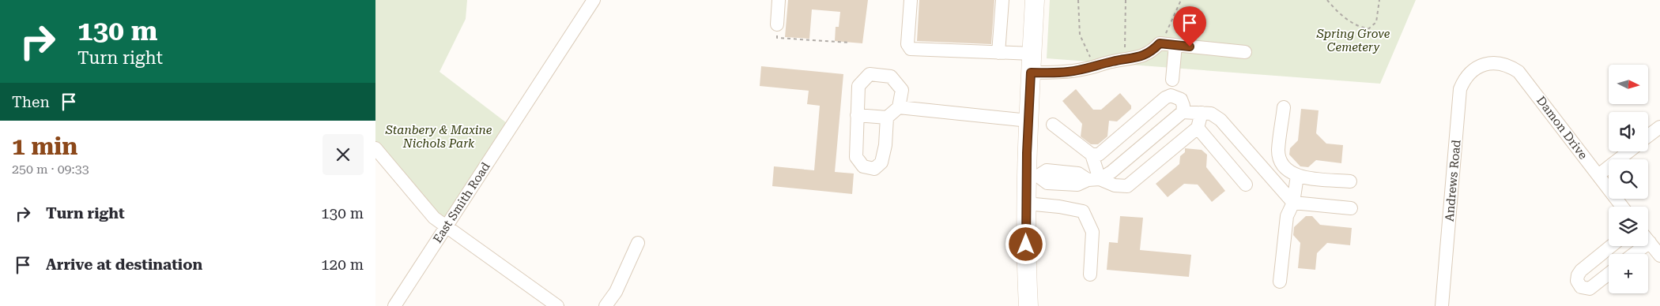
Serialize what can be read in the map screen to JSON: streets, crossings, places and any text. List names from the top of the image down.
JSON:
{
  "streets": {
    "street": ["Damon Drive", "Andrews Road", "East Smith Road"]
  },
  "crossings": [
    ["Damon Drive", "Andrews Road"]
  ],
  "parks": ["Spring Grove Cemetery", "Stanbery & Maxine Nichols Park"],
  "north": "right",
  "page": {
    "turn": ["130 m", "Turn right"],
    "map_buttons": "+",
    "then": "Then",
    "heading": ["1 min", "250 m · 09:33"],
    "list": [
      {
        "name": "Turn right",
        "value": "130 m"
      },
      {
        "name": "Arrive at destination",
        "value": "120 m"
      }
    ]
  }
}
